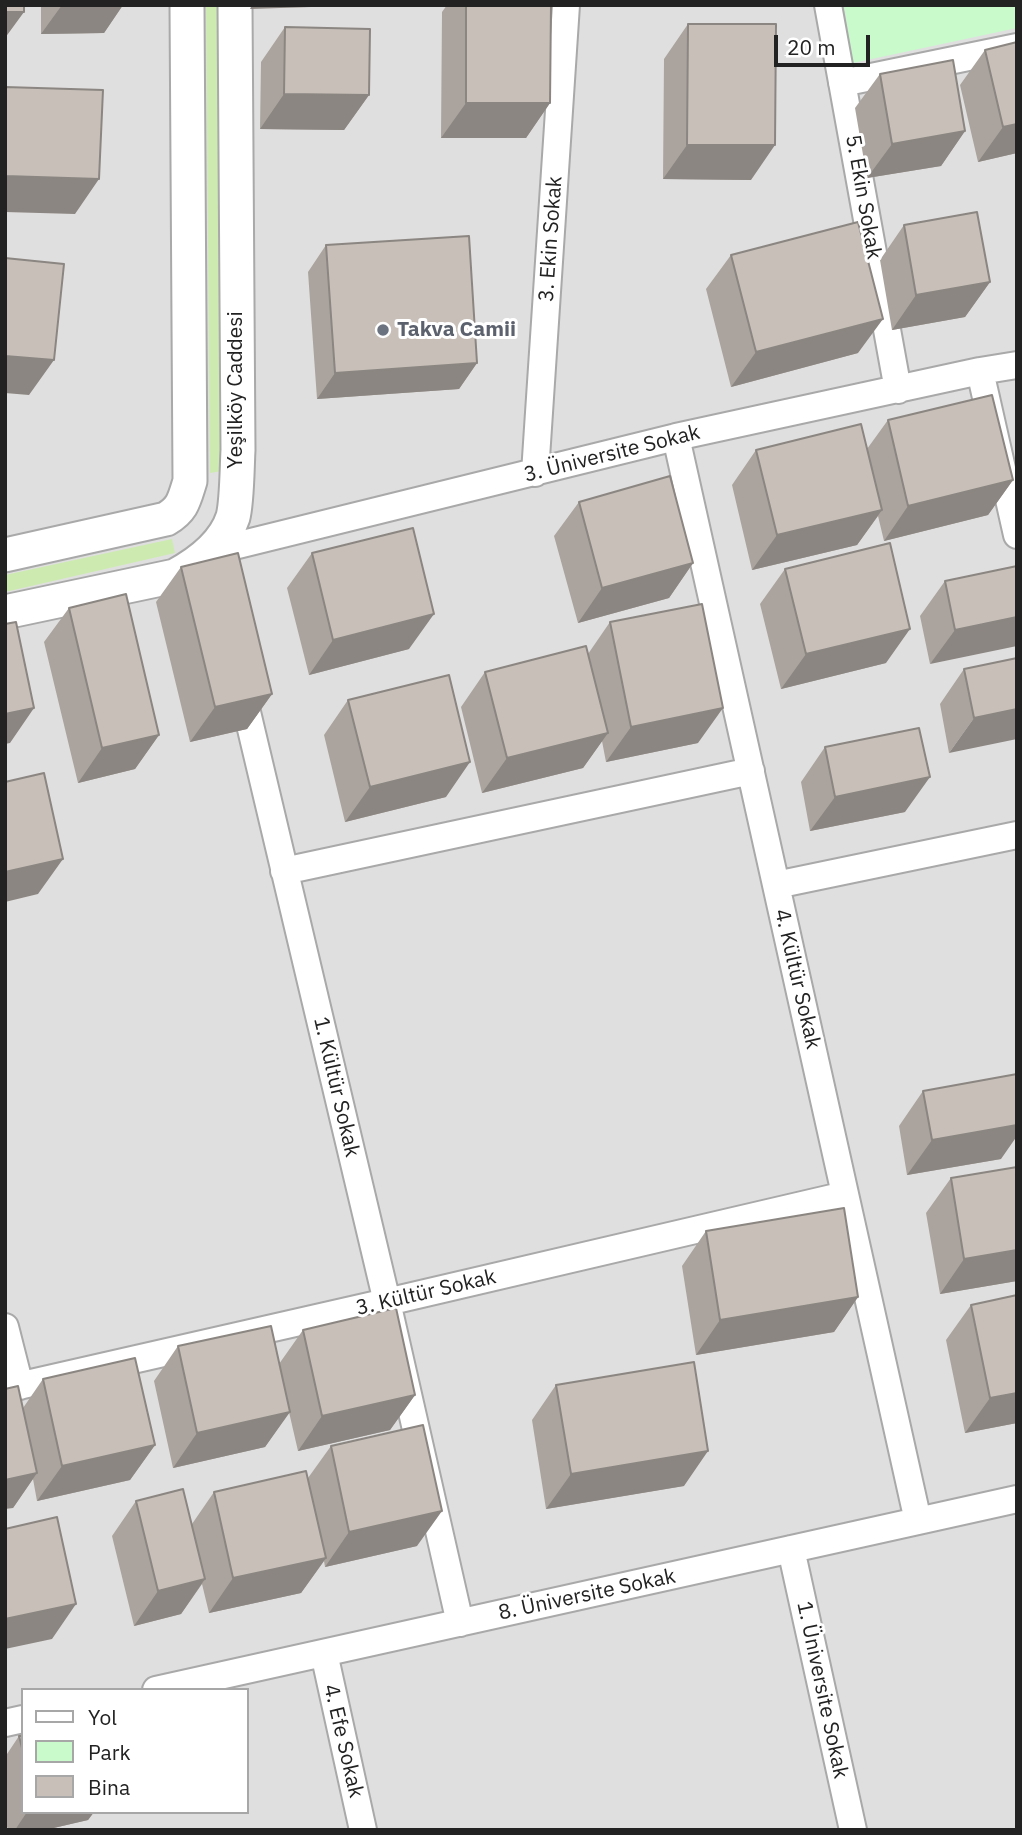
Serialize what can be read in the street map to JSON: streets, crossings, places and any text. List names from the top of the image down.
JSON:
{
  "streets": {
    "street": [
      "5. Ekin Sokak",
      "3. Ekin Sokak",
      "Yeşilköy Caddesi",
      "3. Üniversite Sokak",
      "4. Kültür Sokak",
      "1. Kültür Sokak",
      "3. Kültür Sokak",
      "8. Üniversite Sokak",
      "1. Üniversite Sokak",
      "4. Efe Sokak"
    ]
  },
  "crossings": [
    ["5. Ekin Sokak", "3. Üniversite Sokak"],
    ["3. Ekin Sokak", "3. Üniversite Sokak"],
    ["Yeşilköy Caddesi", "3. Üniversite Sokak"],
    ["3. Üniversite Sokak", "4. Kültür Sokak"],
    ["4. Kültür Sokak", "3. Kültür Sokak"],
    ["4. Kültür Sokak", "8. Üniversite Sokak"],
    ["1. Kültür Sokak", "3. Kültür Sokak"],
    ["1. Kültür Sokak", "8. Üniversite Sokak"],
    ["8. Üniversite Sokak", "1. Üniversite Sokak"],
    ["8. Üniversite Sokak", "4. Efe Sokak"]
  ],
  "places": ["Takva Camii"],
  "legend": ["Yol", "Park", "Bina"],
  "scale_bar": "20 m"
}
